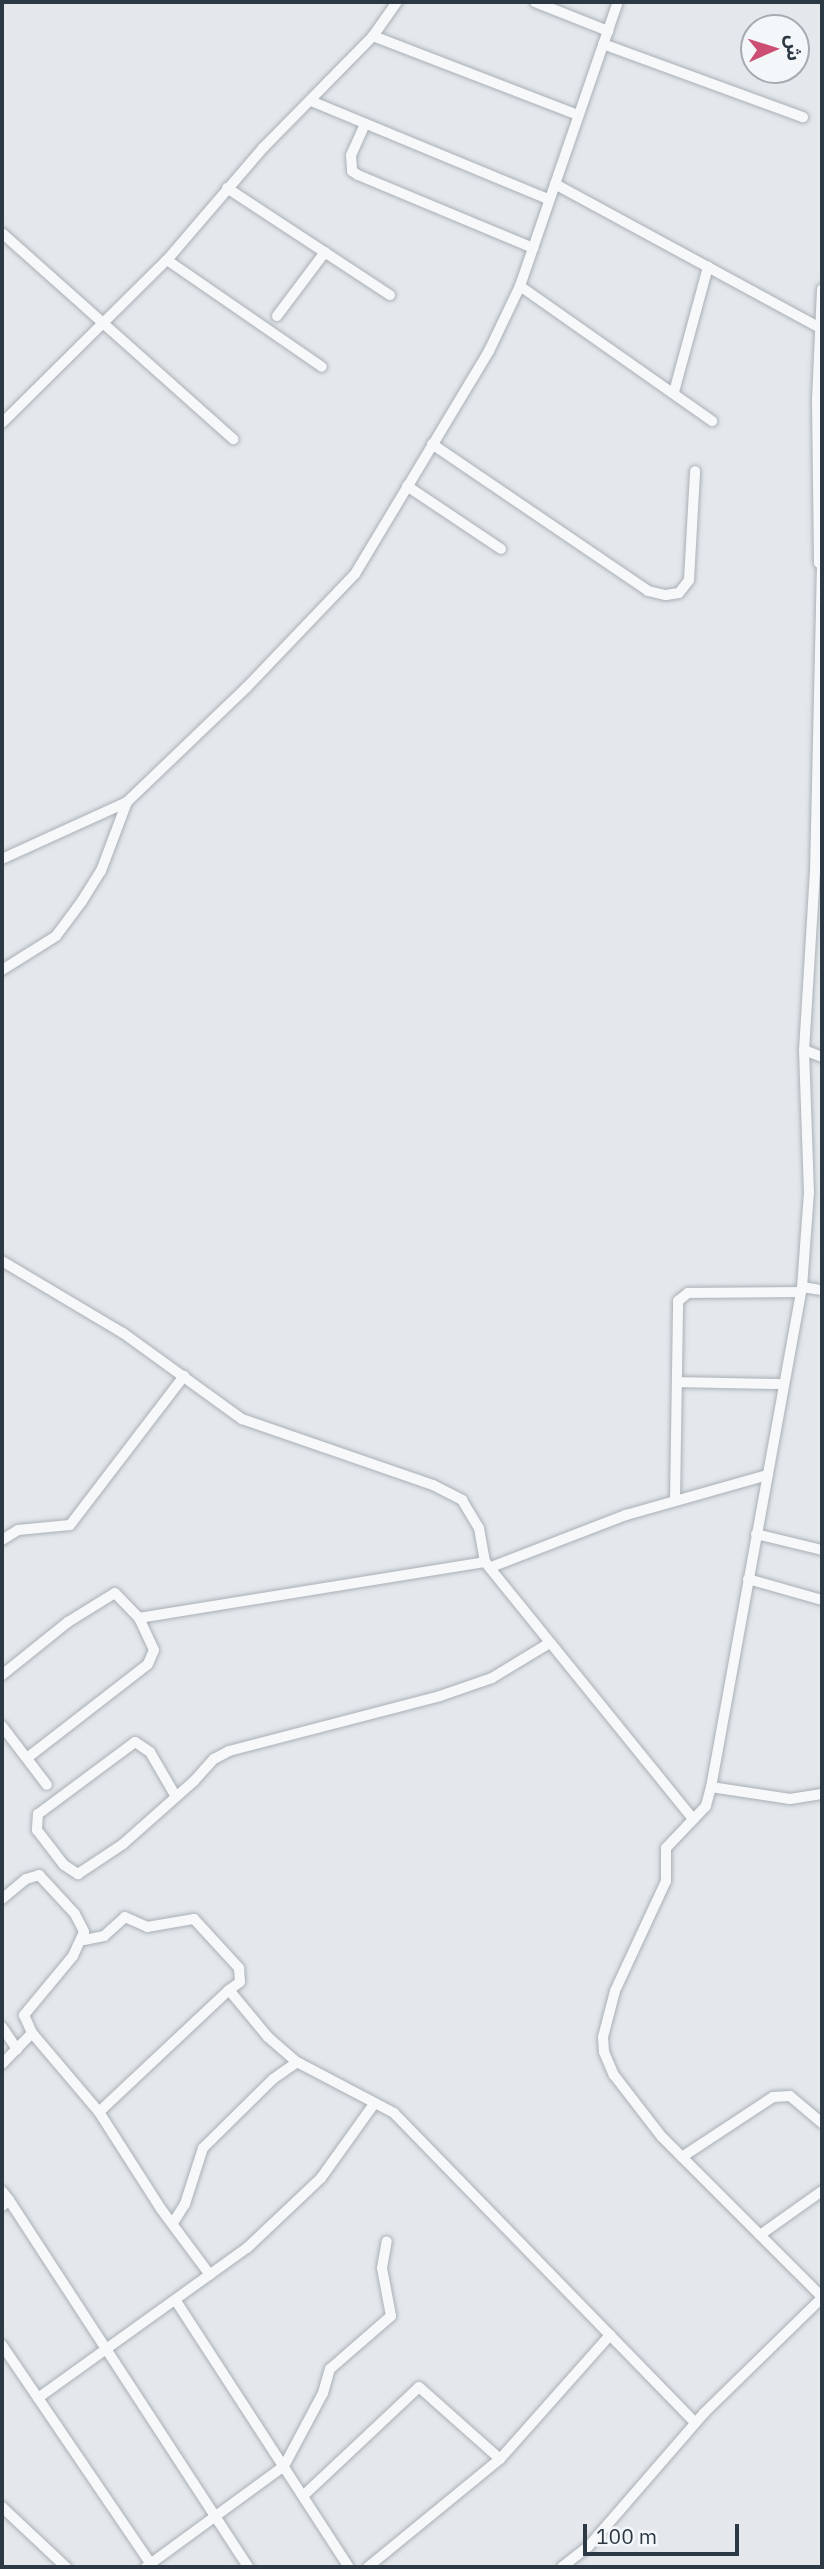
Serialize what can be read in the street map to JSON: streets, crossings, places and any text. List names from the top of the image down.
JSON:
{
  "scale_bar": "100 m",
  "north": "right"
}
